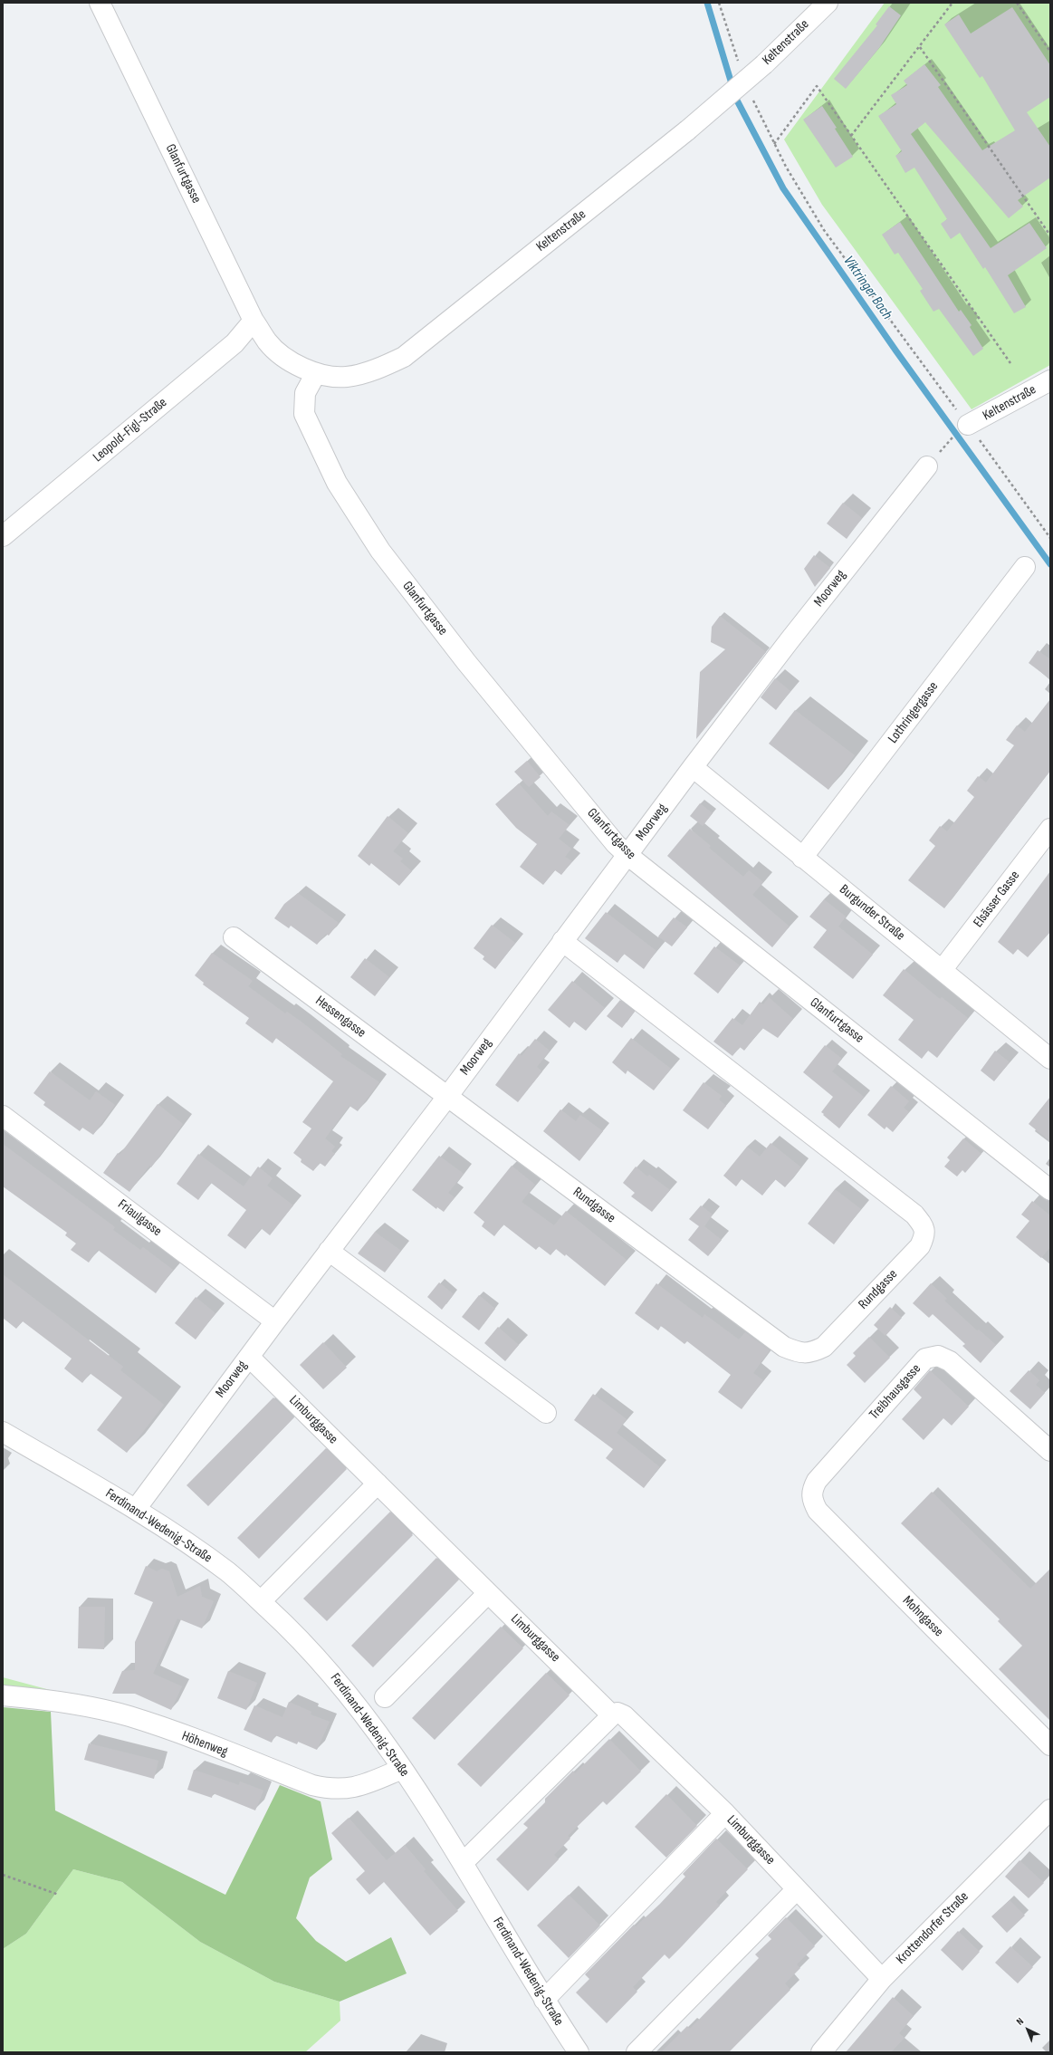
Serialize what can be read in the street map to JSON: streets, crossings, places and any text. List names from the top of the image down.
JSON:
{
  "streets": {
    "street": [
      "Keltenstraße",
      "Glanfurtgasse",
      "Leopold-Figl-Straße",
      "Moorweg",
      "Lothringergasse",
      "Elsässer Gasse",
      "Burgunder Straße",
      "Hessengasse",
      "Rundgasse",
      "Friaulgasse",
      "Treibhausgasse",
      "Limburggasse",
      "Ferdinand-Wedenig-Straße",
      "Mohngasse",
      "Höhenweg",
      "Krottendorfer Straße"
    ]
  },
  "crossings": [
    ["Keltenstraße", "Glanfurtgasse"],
    ["Glanfurtgasse", "Leopold-Figl-Straße"],
    ["Glanfurtgasse", "Moorweg"],
    ["Moorweg", "Burgunder Straße"],
    ["Moorweg", "Hessengasse"],
    ["Moorweg", "Rundgasse"],
    ["Moorweg", "Friaulgasse"],
    ["Moorweg", "Limburggasse"],
    ["Moorweg", "Ferdinand-Wedenig-Straße"],
    ["Lothringergasse", "Burgunder Straße"],
    ["Elsässer Gasse", "Burgunder Straße"],
    ["Hessengasse", "Rundgasse"],
    ["Treibhausgasse", "Mohngasse"],
    ["Limburggasse", "Krottendorfer Straße"],
    ["Ferdinand-Wedenig-Straße", "Höhenweg"]
  ],
  "water": ["Viktringer Bach"],
  "north": "top left"
}
